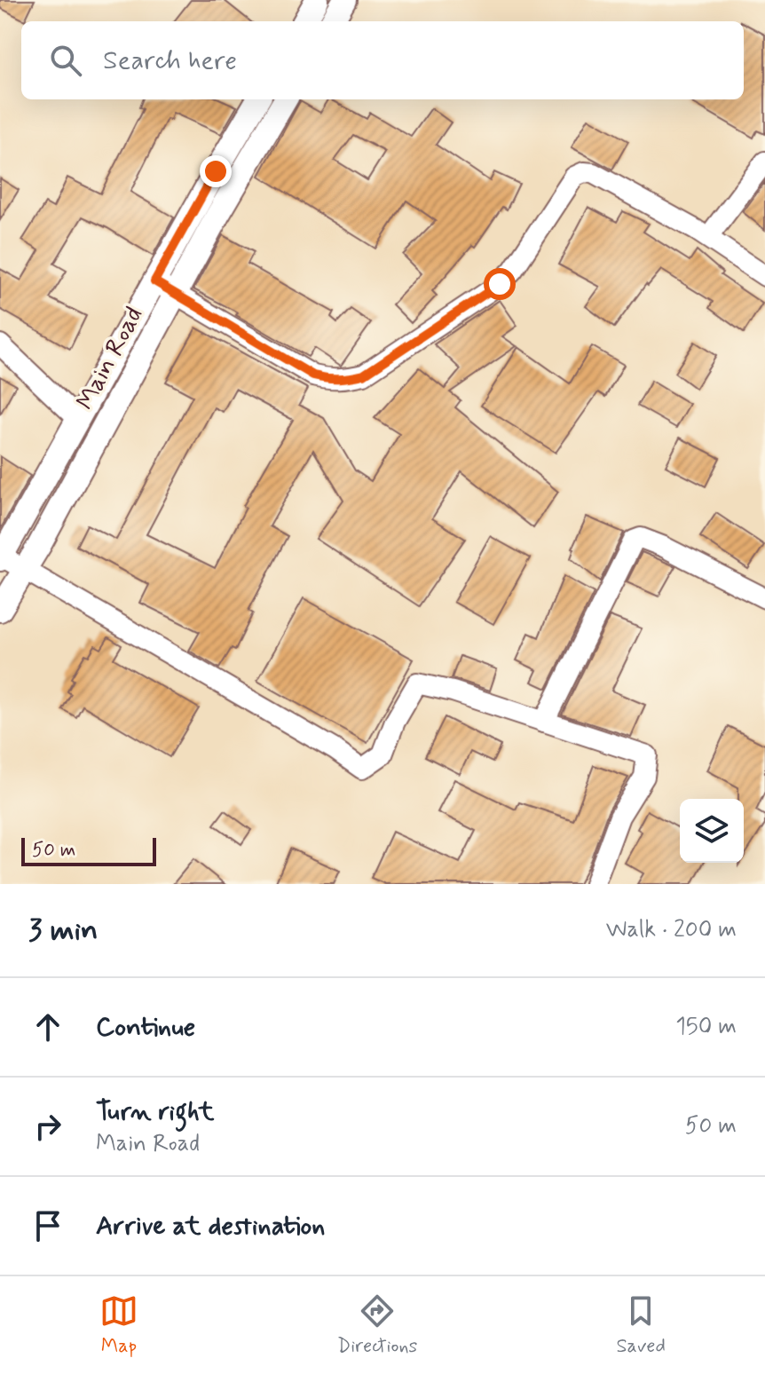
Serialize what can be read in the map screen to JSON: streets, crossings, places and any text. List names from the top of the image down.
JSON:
{
  "streets": {
    "main road": ["Main Road"]
  },
  "scale_bar": "50 m",
  "page": {
    "search": "Search here",
    "scale": "50 m",
    "heading": ["3 min", "Walk · 200 m"],
    "list": [
      ["Continue", "150 m"],
      ["Turn right", "Main Road", "50 m"],
      "Arrive at destination"
    ],
    "nav": ["Map", "Directions", "Saved"]
  }
}
